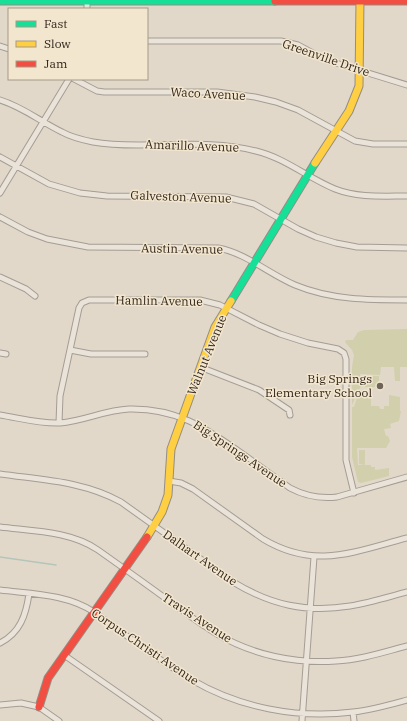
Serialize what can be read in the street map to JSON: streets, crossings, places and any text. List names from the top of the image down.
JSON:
{
  "streets": {
    "street": [
      "Greenville Drive",
      "Waco Avenue",
      "Amarillo Avenue",
      "Galveston Avenue",
      "Austin Avenue",
      "Hamlin Avenue",
      "Walnut Avenue",
      "Big Springs Avenue",
      "Dalhart Avenue",
      "Travis Avenue",
      "Corpus Christi Avenue"
    ]
  },
  "crossings": [
    ["Greenville Drive", "Walnut Avenue"],
    ["Waco Avenue", "Walnut Avenue"],
    ["Amarillo Avenue", "Walnut Avenue"],
    ["Galveston Avenue", "Walnut Avenue"],
    ["Austin Avenue", "Walnut Avenue"],
    ["Hamlin Avenue", "Walnut Avenue"],
    ["Hamlin Avenue", "Big Springs Avenue"],
    ["Walnut Avenue", "Big Springs Avenue"],
    ["Walnut Avenue", "Dalhart Avenue"],
    ["Walnut Avenue", "Travis Avenue"],
    ["Walnut Avenue", "Corpus Christi Avenue"]
  ],
  "places": ["Big Springs Elementary School"],
  "legend": ["Fast", "Slow", "Jam"]
}
